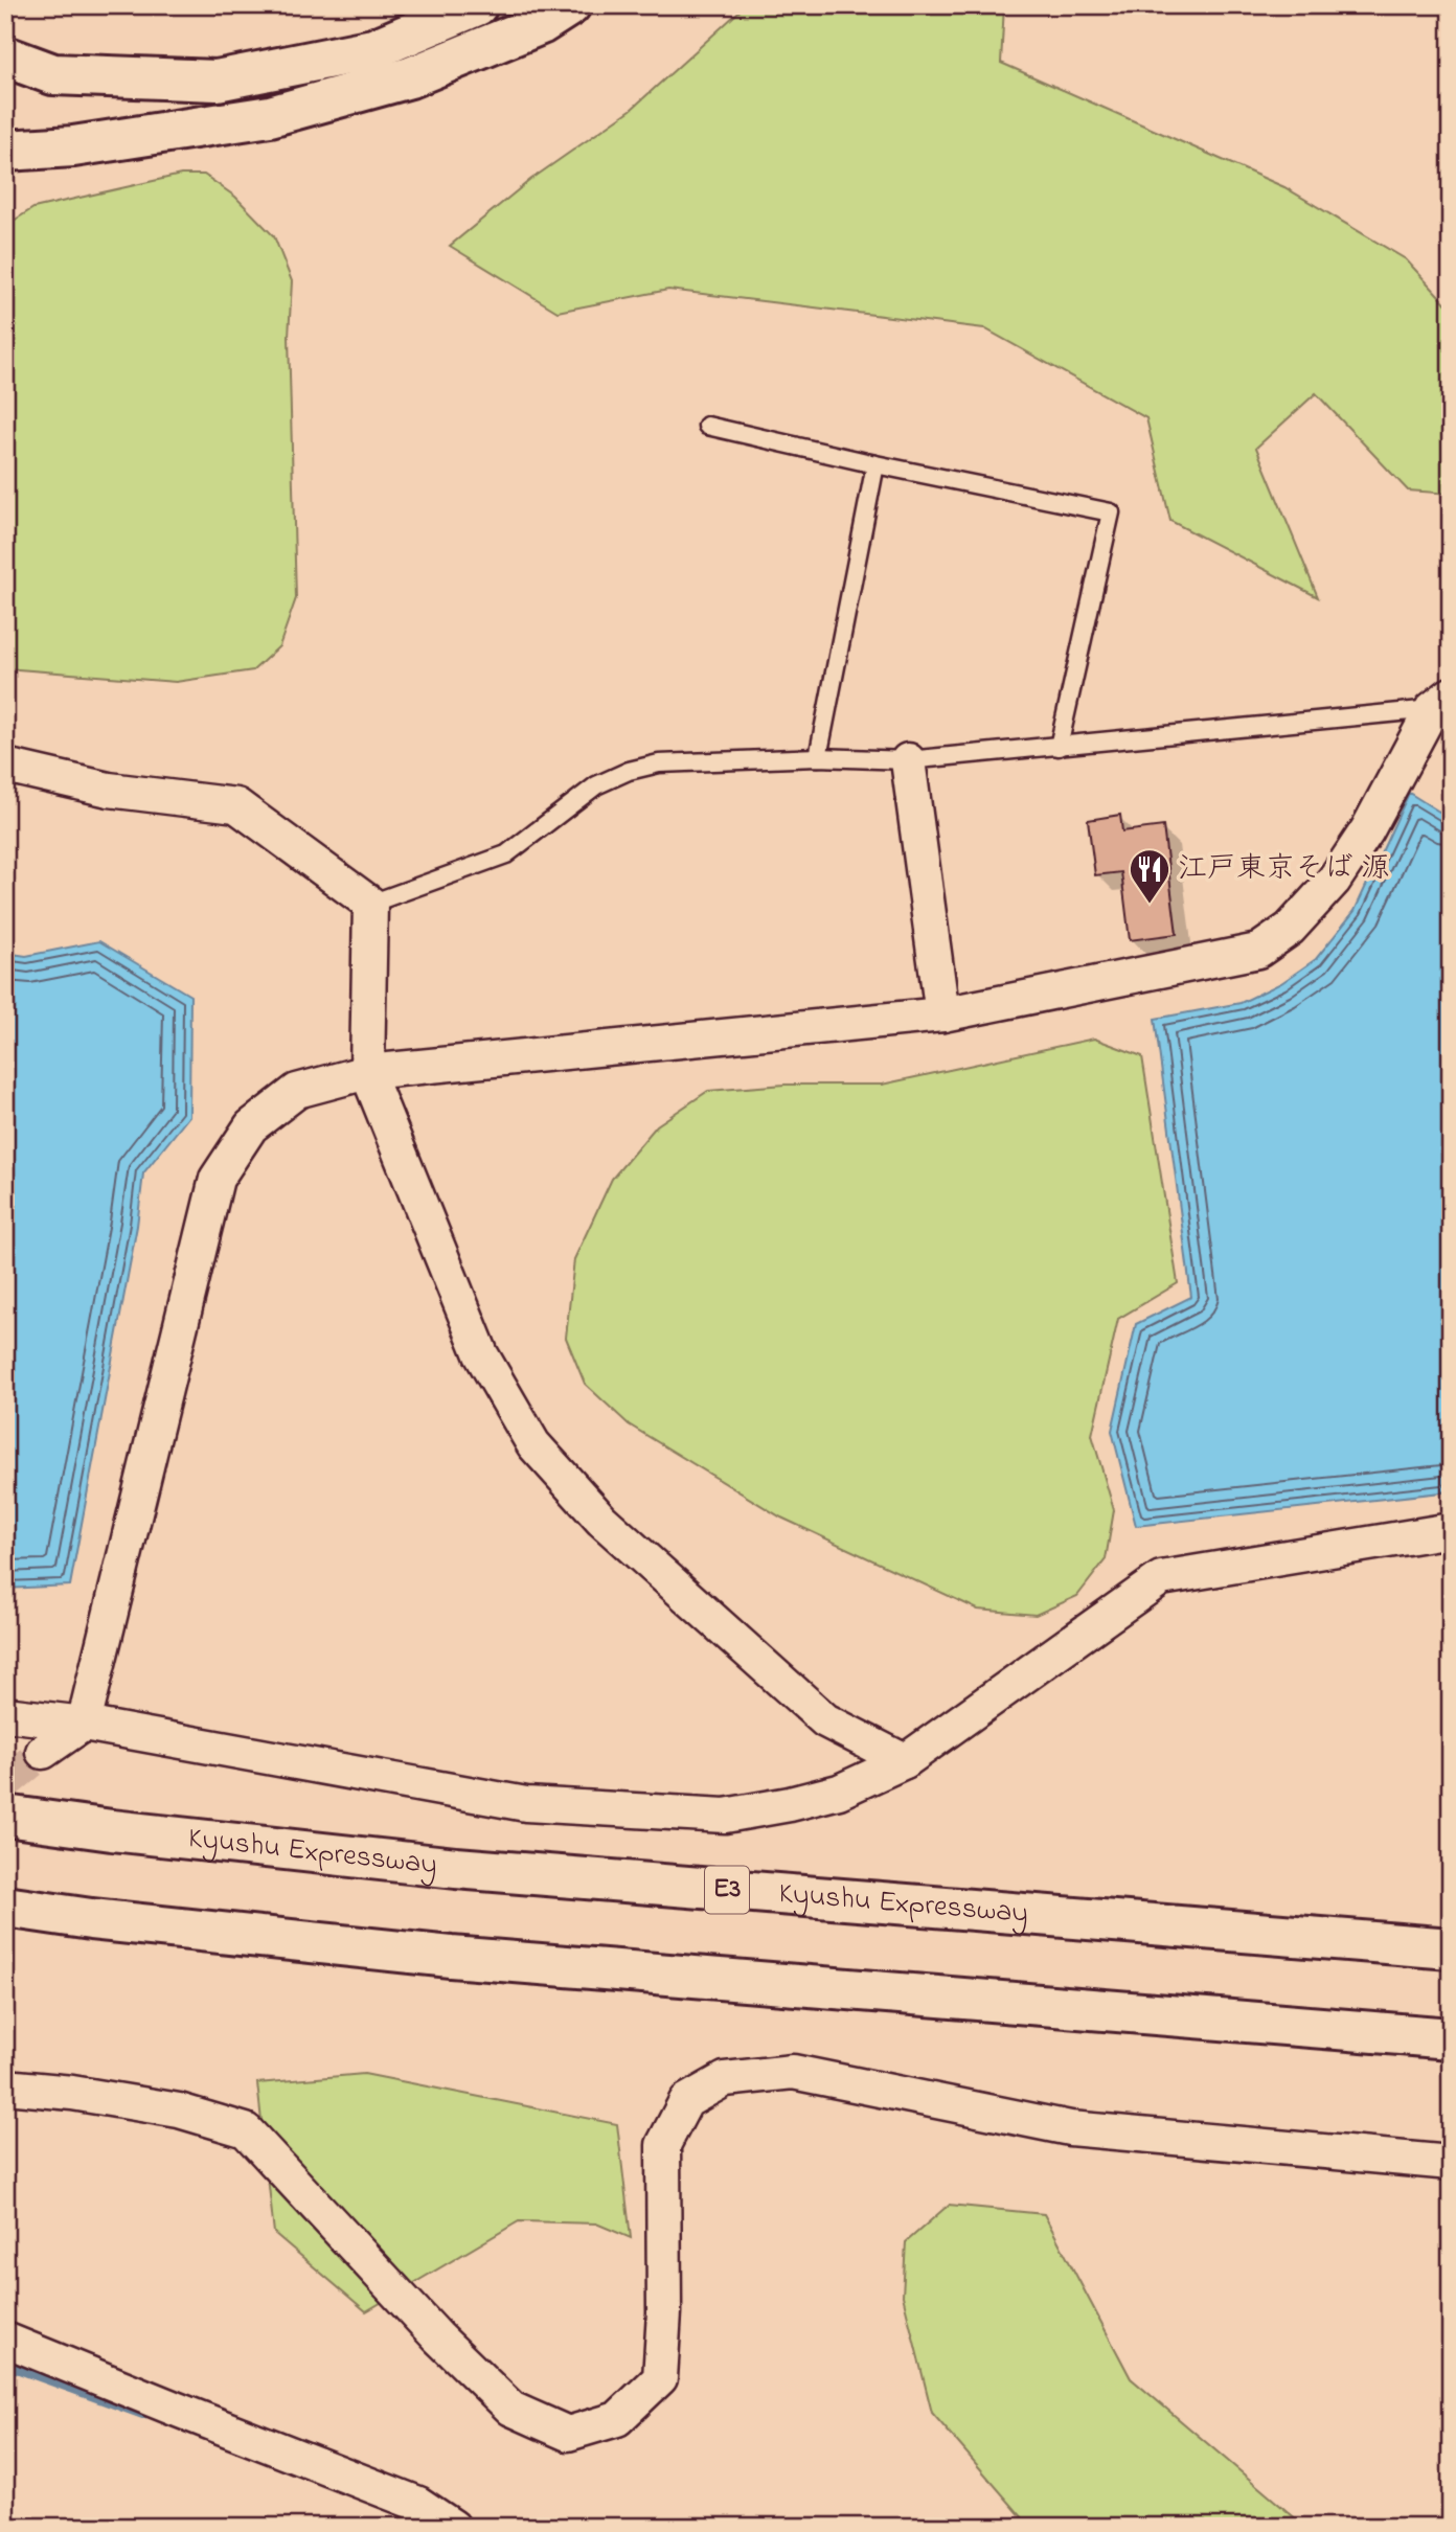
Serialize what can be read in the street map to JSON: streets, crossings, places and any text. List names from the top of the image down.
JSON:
{
  "streets": {
    "highway": ["Kyushu Expressway", "E3"]
  },
  "places": {
    "restaurant": ["江戸東京そば 源"]
  }
}
